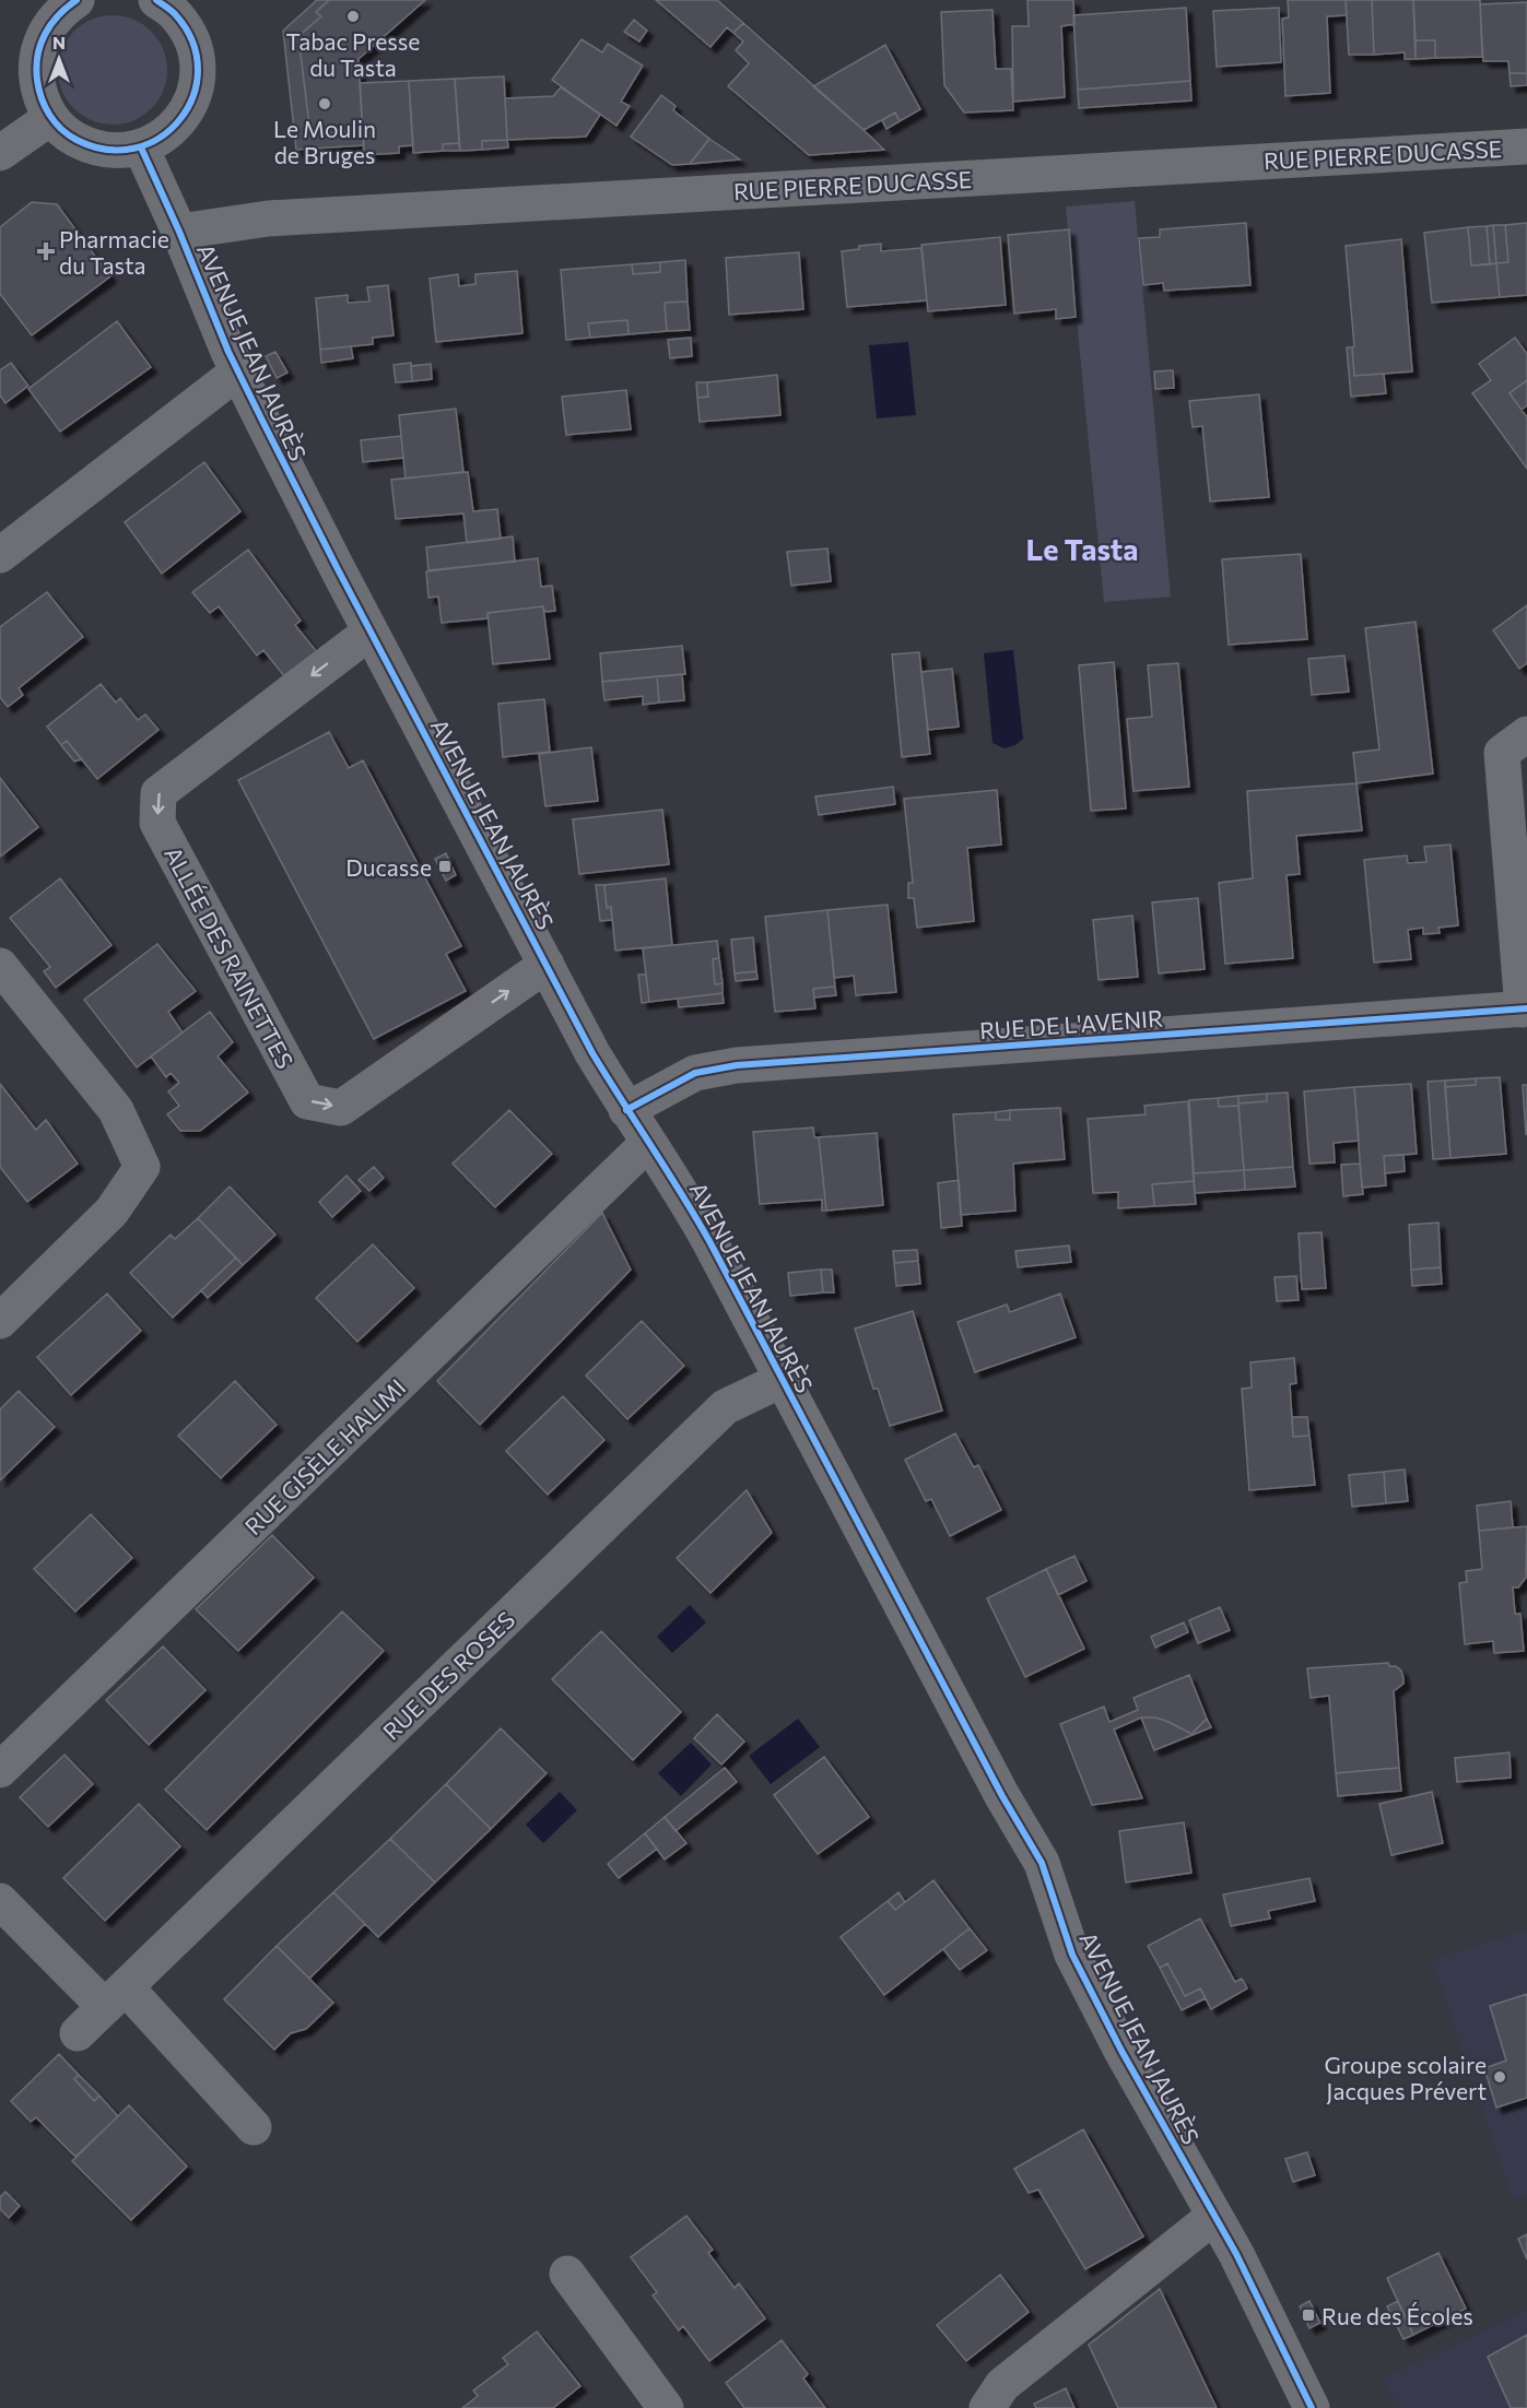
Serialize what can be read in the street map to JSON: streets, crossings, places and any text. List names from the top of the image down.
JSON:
{
  "streets": {
    "street": [
      "RUE PIERRE DUCASSE",
      "AVENUE JEAN JAURÈS",
      "ALLÉE DES RAINETTES",
      "RUE DE L'AVENIR",
      "RUE GISÈLE HALIMI",
      "RUE DES ROSES"
    ]
  },
  "crossings": [
    ["RUE PIERRE DUCASSE", "AVENUE JEAN JAURÈS"],
    ["AVENUE JEAN JAURÈS", "ALLÉE DES RAINETTES"],
    ["AVENUE JEAN JAURÈS", "RUE DE L'AVENIR"],
    ["AVENUE JEAN JAURÈS", "RUE GISÈLE HALIMI"],
    ["AVENUE JEAN JAURÈS", "RUE DES ROSES"]
  ],
  "districts": ["Le Tasta"],
  "places": {
    "other": ["Tabac Presse du Tasta", "Le Moulin de Bruges", "Groupe scolaire Jacques Prévert"],
    "health": ["Pharmacie du Tasta"],
    "transit": ["Ducasse", "Rue des Écoles"]
  },
  "north": "top"
}
